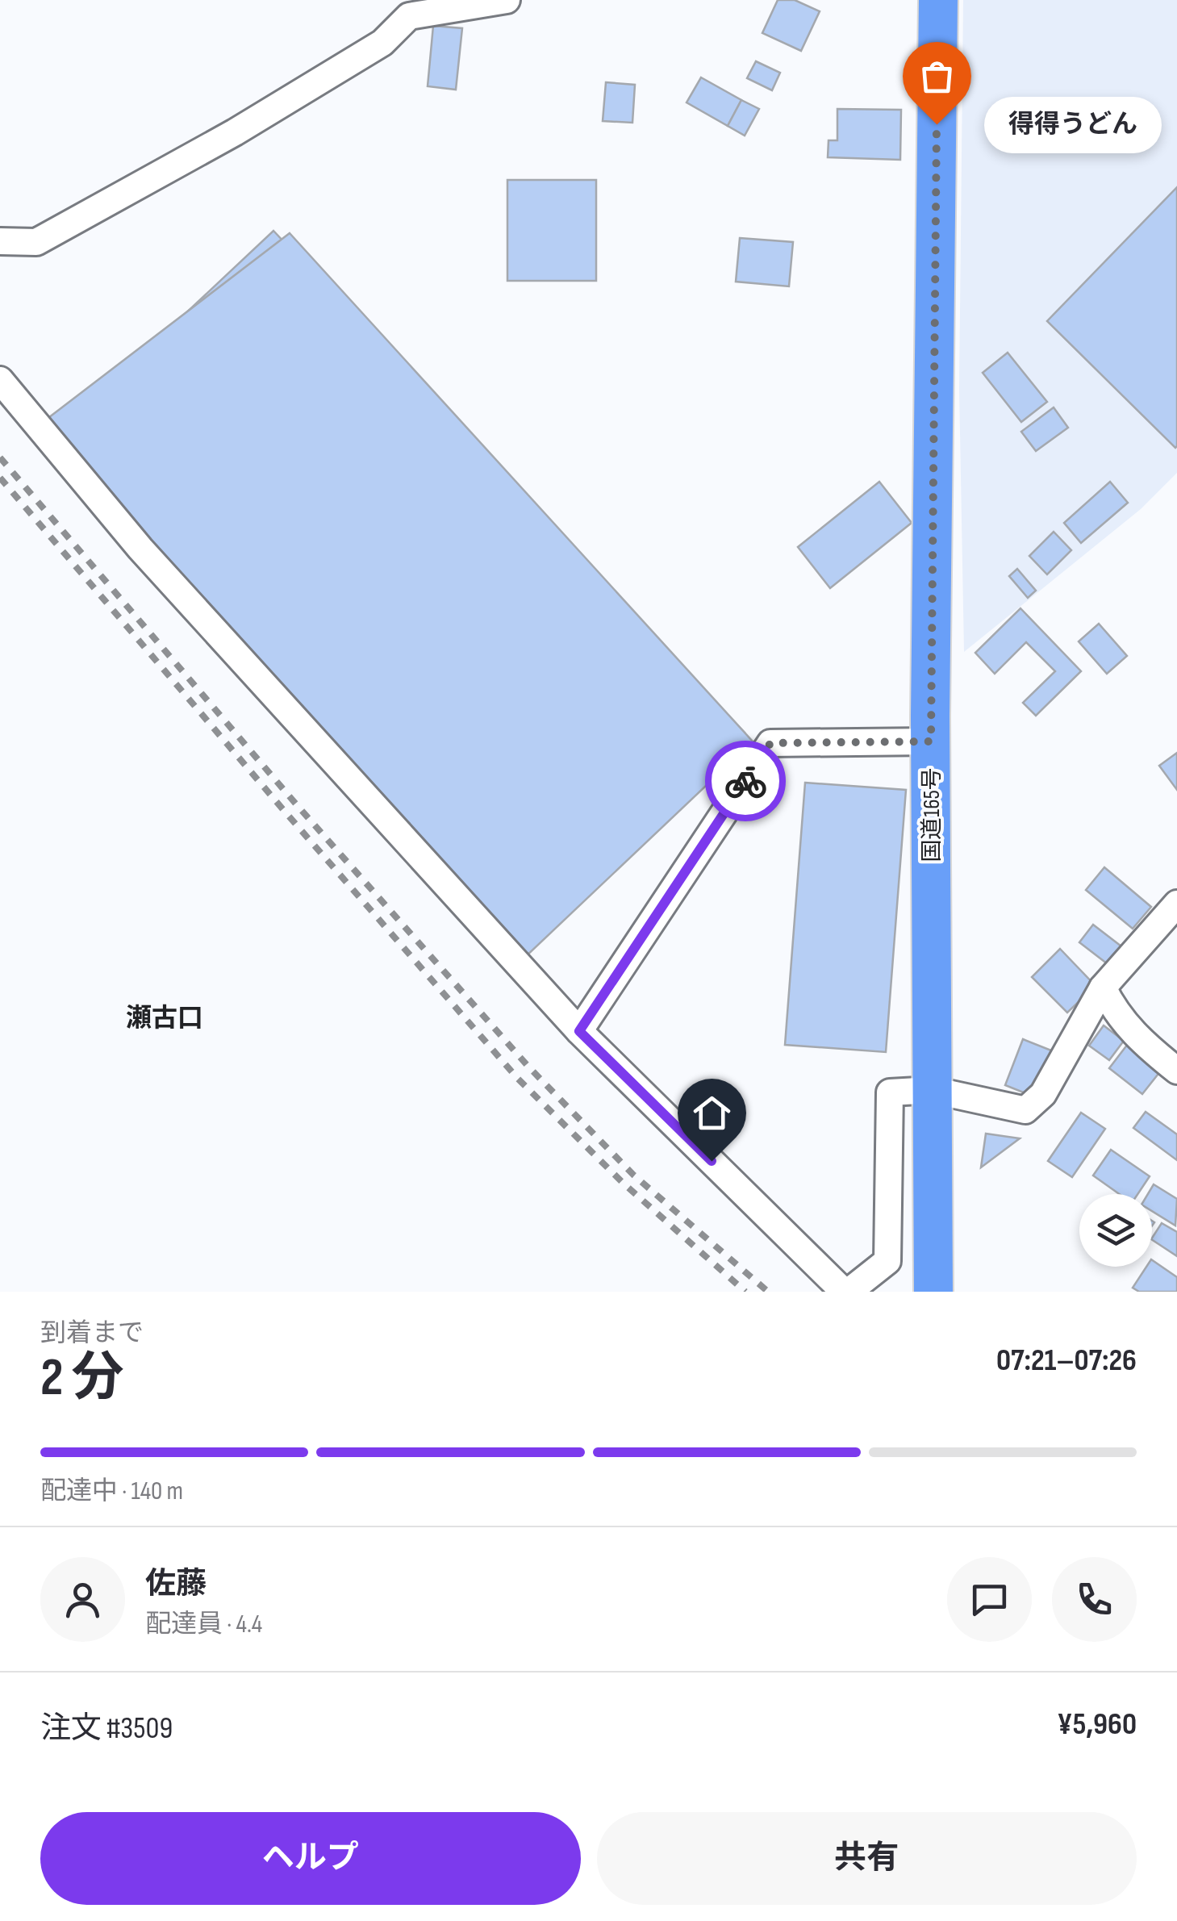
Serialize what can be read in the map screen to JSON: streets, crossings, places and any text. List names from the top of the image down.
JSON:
{
  "streets": {
    "highway": ["国道165号"]
  },
  "districts": ["瀬古口"],
  "places": ["得得うどん"],
  "page": {
    "bubble": "得得うどん",
    "heading": ["2 分", "到着まで", "07:21–07:26"],
    "panel": [
      "佐藤",
      "配達員 · 4.4",
      "注文 #3509",
      "¥5,960"
    ],
    "bar": "配達中 · 140 m",
    "buttons": ["ヘルプ", "共有"]
  }
}
